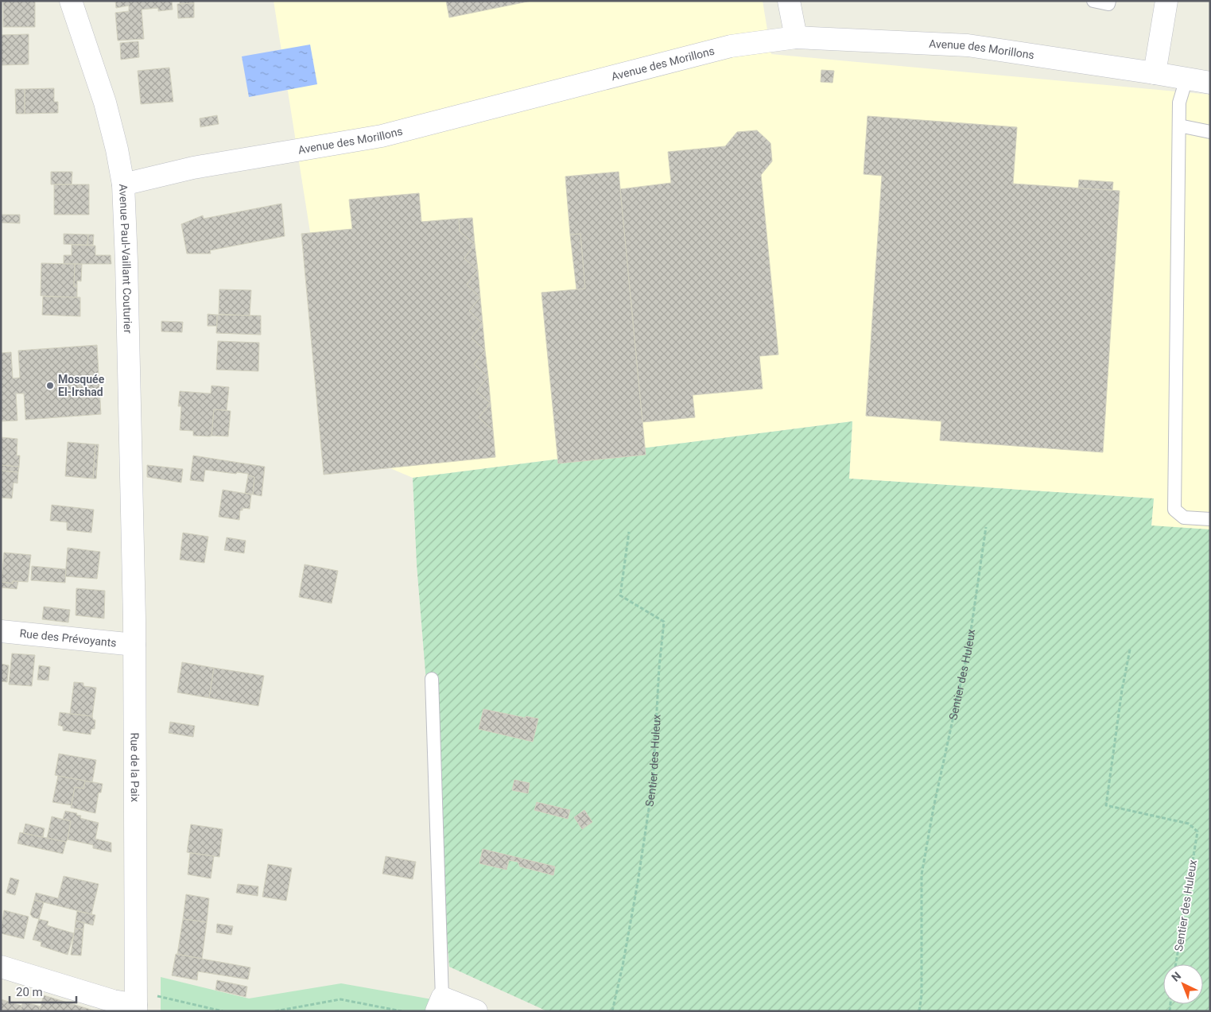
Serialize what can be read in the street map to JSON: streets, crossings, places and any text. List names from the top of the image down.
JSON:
{
  "streets": {
    "street": [
      "Avenue des Morillons",
      "Avenue Paul-Vaillant Couturier",
      "Rue des Prévoyants",
      "Rue de la Paix"
    ],
    "path": ["Sentier des Huleux"]
  },
  "crossings": [
    ["Avenue des Morillons", "Avenue Paul-Vaillant Couturier"],
    ["Avenue Paul-Vaillant Couturier", "Rue de la Paix"],
    ["Rue des Prévoyants", "Rue de la Paix"]
  ],
  "places": ["Mosquée El-Irshad"],
  "scale_bar": "20 m",
  "north": "top left"
}
